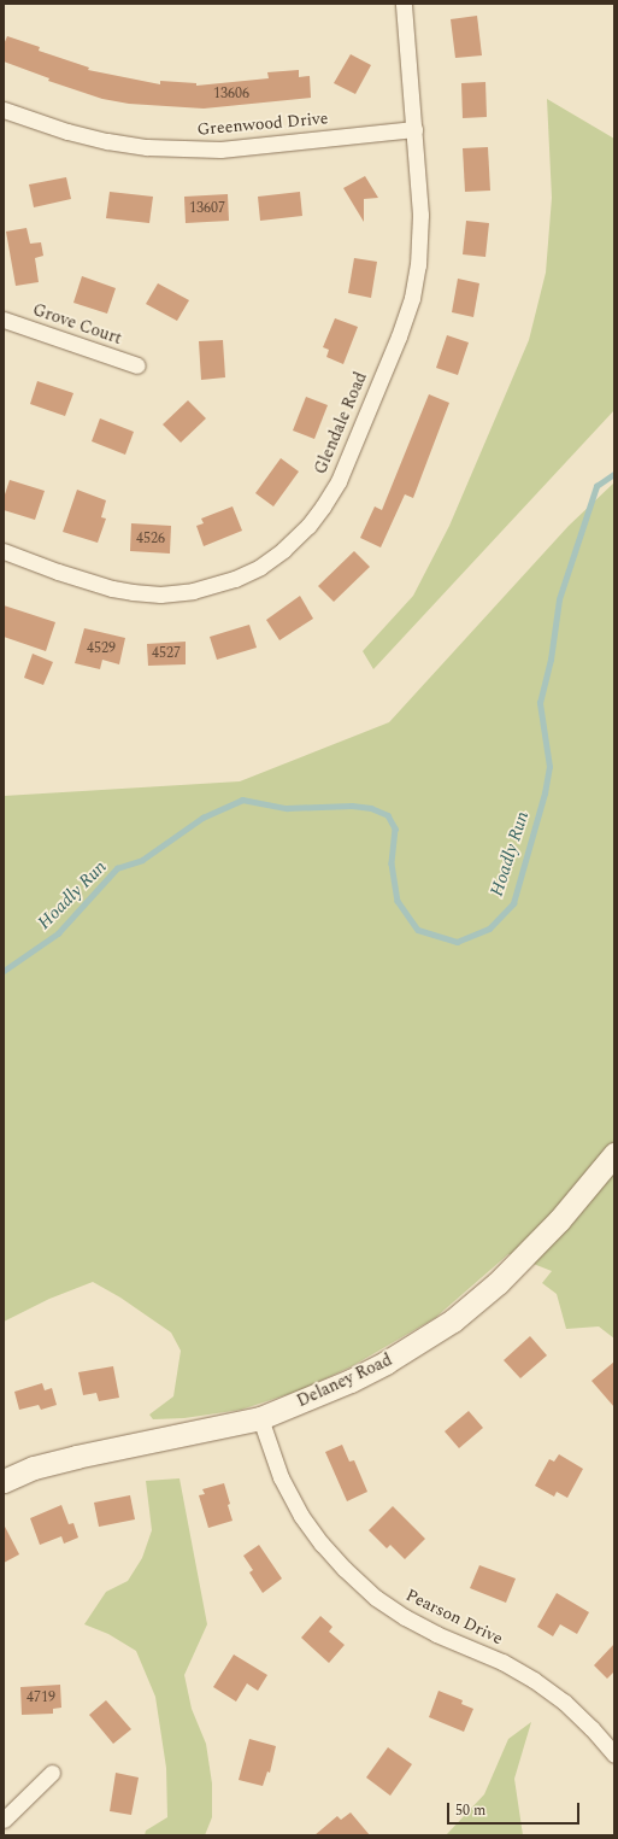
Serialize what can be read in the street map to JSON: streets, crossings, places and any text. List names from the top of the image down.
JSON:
{
  "streets": {
    "street": [
      "Greenwood Drive",
      "Grove Court",
      "Glendale Road",
      "Delaney Road",
      "Pearson Drive"
    ]
  },
  "crossings": [
    ["Greenwood Drive", "Glendale Road"],
    ["Delaney Road", "Pearson Drive"]
  ],
  "water": ["Hoadly Run"],
  "house_numbers": [
    "13606",
    "13607",
    "4526",
    "4529",
    "4527",
    "4719"
  ],
  "scale_bar": "50 m"
}
